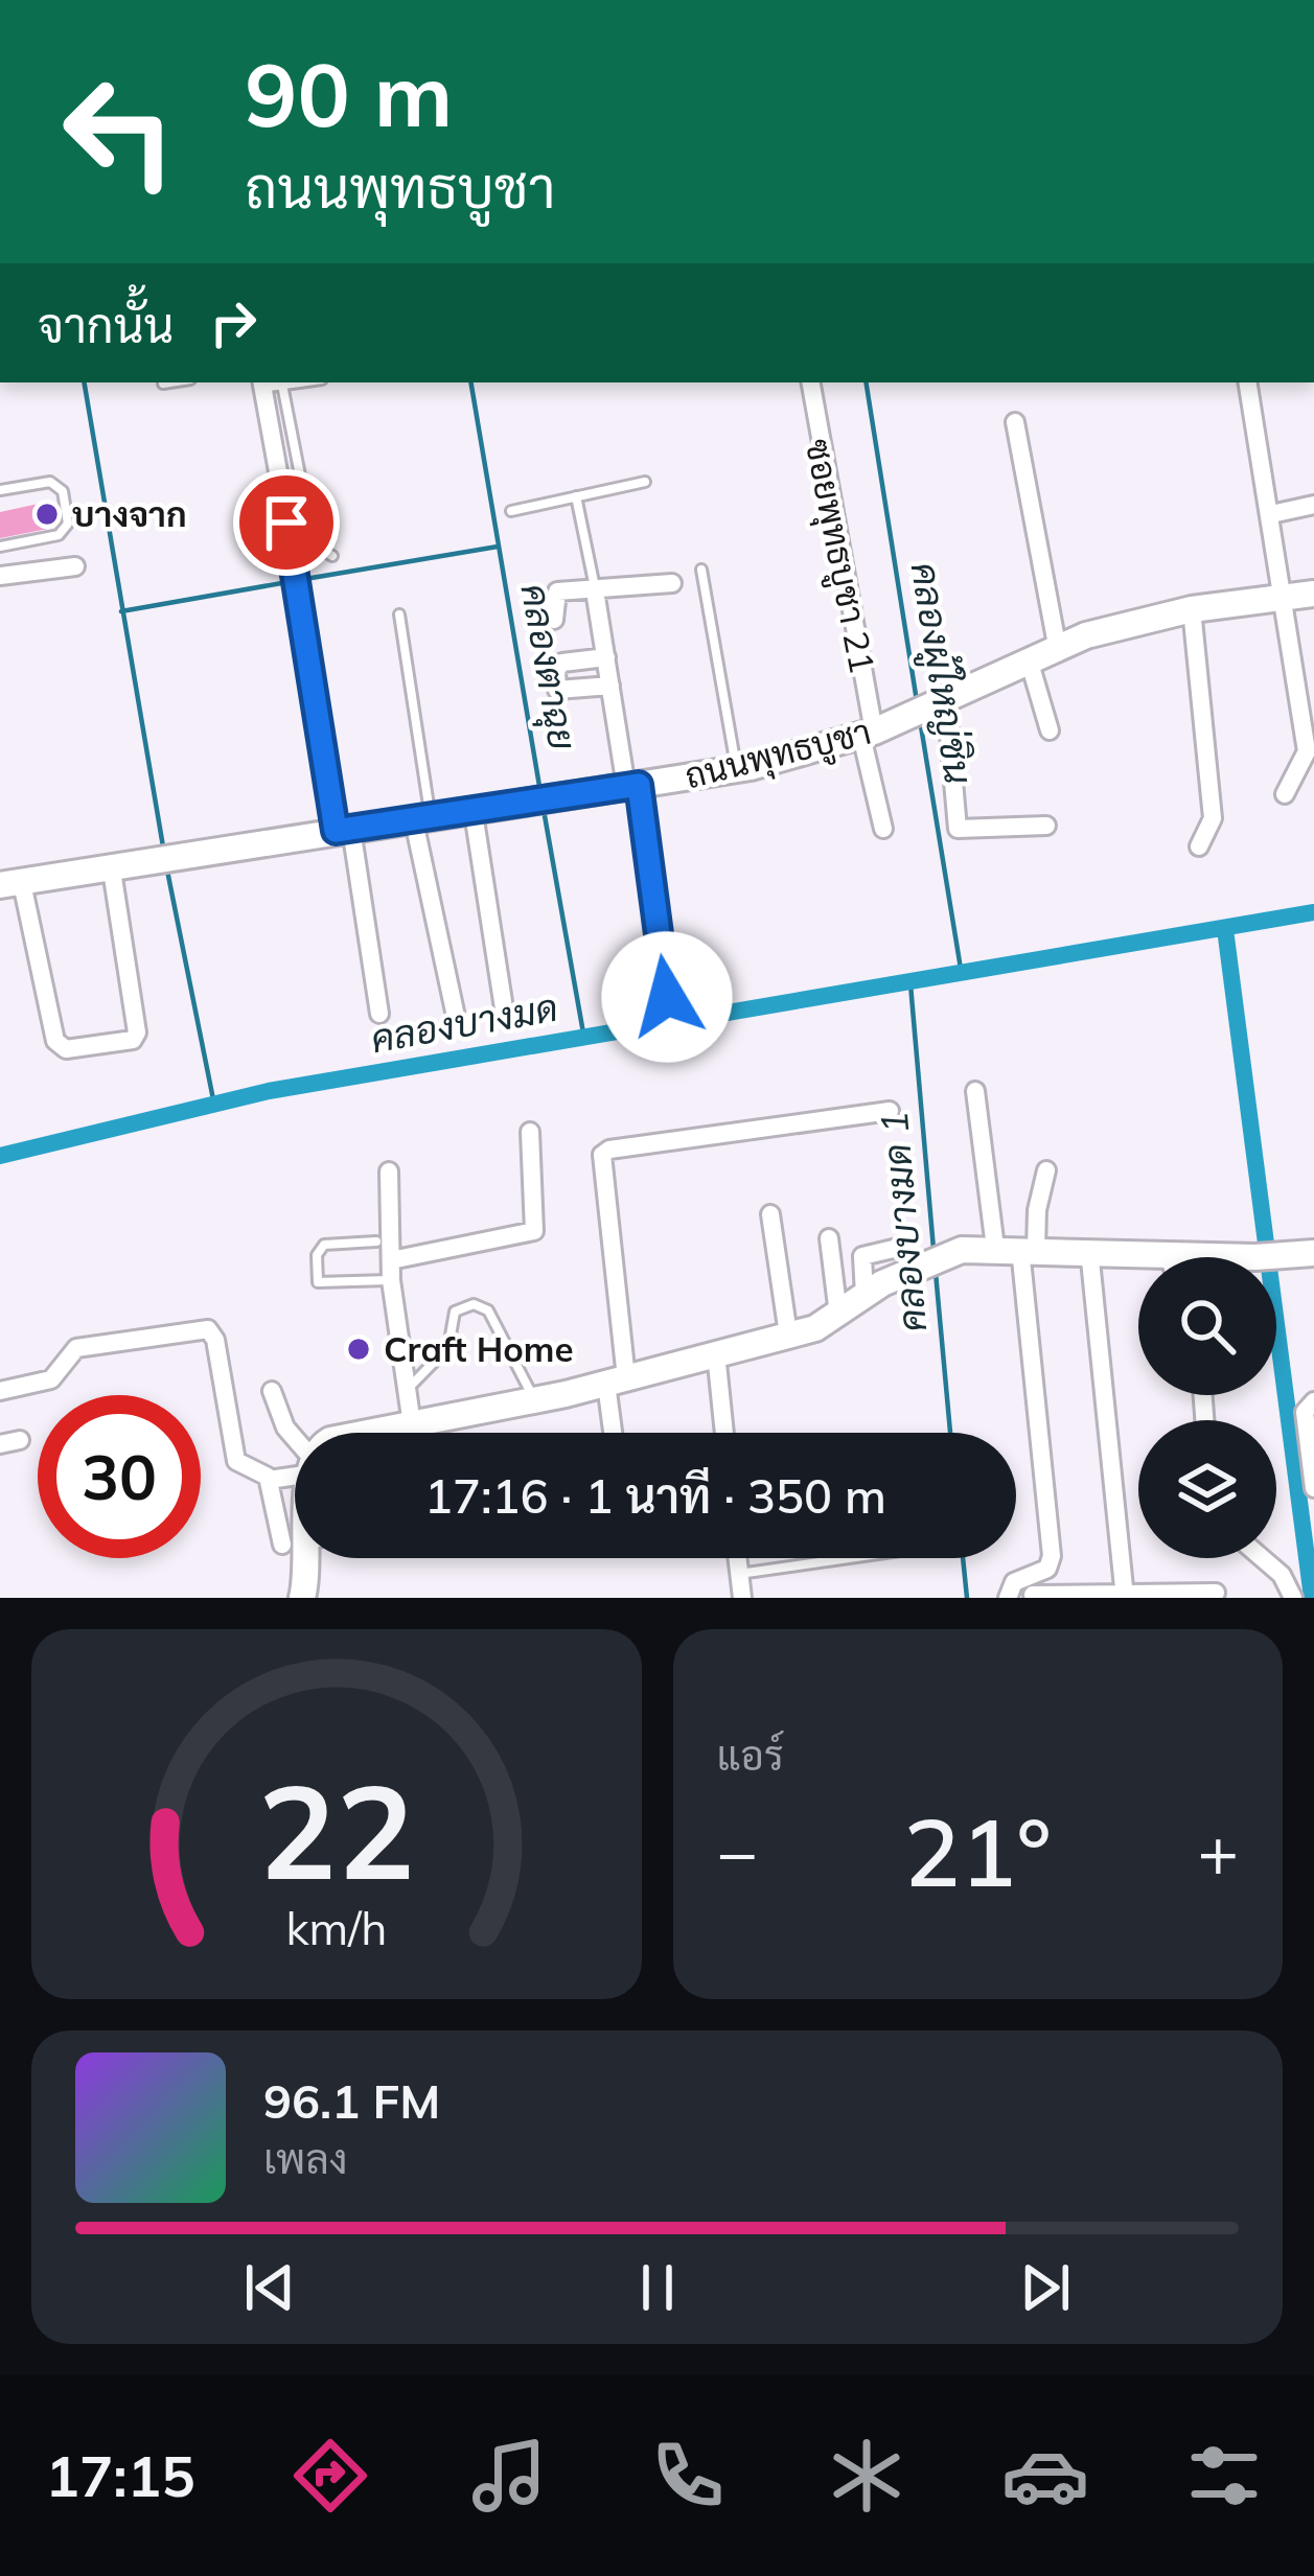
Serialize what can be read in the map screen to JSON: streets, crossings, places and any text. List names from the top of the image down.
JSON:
{
  "streets": {
    "main road": ["ถนนพุทธบูชา"],
    "street": ["ซอยพุทธบูชา 21"]
  },
  "crossings": [
    ["ซอยพุทธบูชา 21", "ถนนพุทธบูชา"]
  ],
  "water": [
    "คลองตาฉุย",
    "คลองผู้ใหญ่ชิน",
    "คลองบางมด",
    "คลองบางมด 1"
  ],
  "places": ["บางจาก", "Craft Home"],
  "page": {
    "turn": ["90 m", "ถนนพุทธบูชา"],
    "then": "จากนั้น",
    "limit": "30",
    "trip": "17:16 · 1 นาที · 350 m",
    "tile": "แอร์",
    "heat": ["−", "21°", "+"],
    "song": ["96.1 FM", "เพลง"],
    "tabs": "17:15",
    "gauge": ["22", "km/h"]
  }
}
